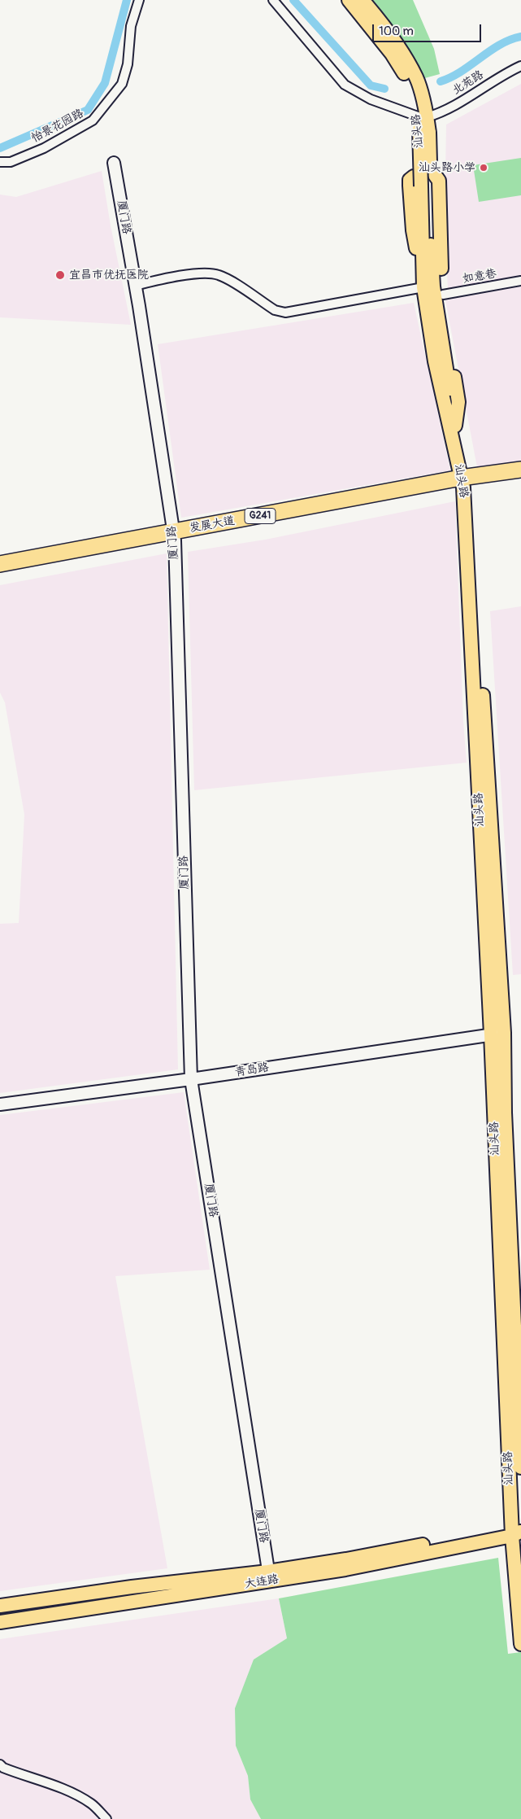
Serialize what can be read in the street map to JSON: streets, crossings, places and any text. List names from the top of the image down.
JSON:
{
  "streets": {
    "highway": ["G241", "发展大道"],
    "main road": ["汕头路", "大连路"],
    "street": [
      "北苑路",
      "怡景花园路",
      "厦门路",
      "如意巷",
      "青岛路"
    ]
  },
  "crossings": [
    ["北苑路", "汕头路"],
    ["汕头路", "发展大道"],
    ["汕头路", "青岛路"],
    ["汕头路", "大连路"],
    ["厦门路", "发展大道"],
    ["厦门路", "青岛路"],
    ["厦门路", "大连路"]
  ],
  "places": ["汕头路小学", "宜昌市优抚医院"],
  "scale_bar": "100 m"
}
